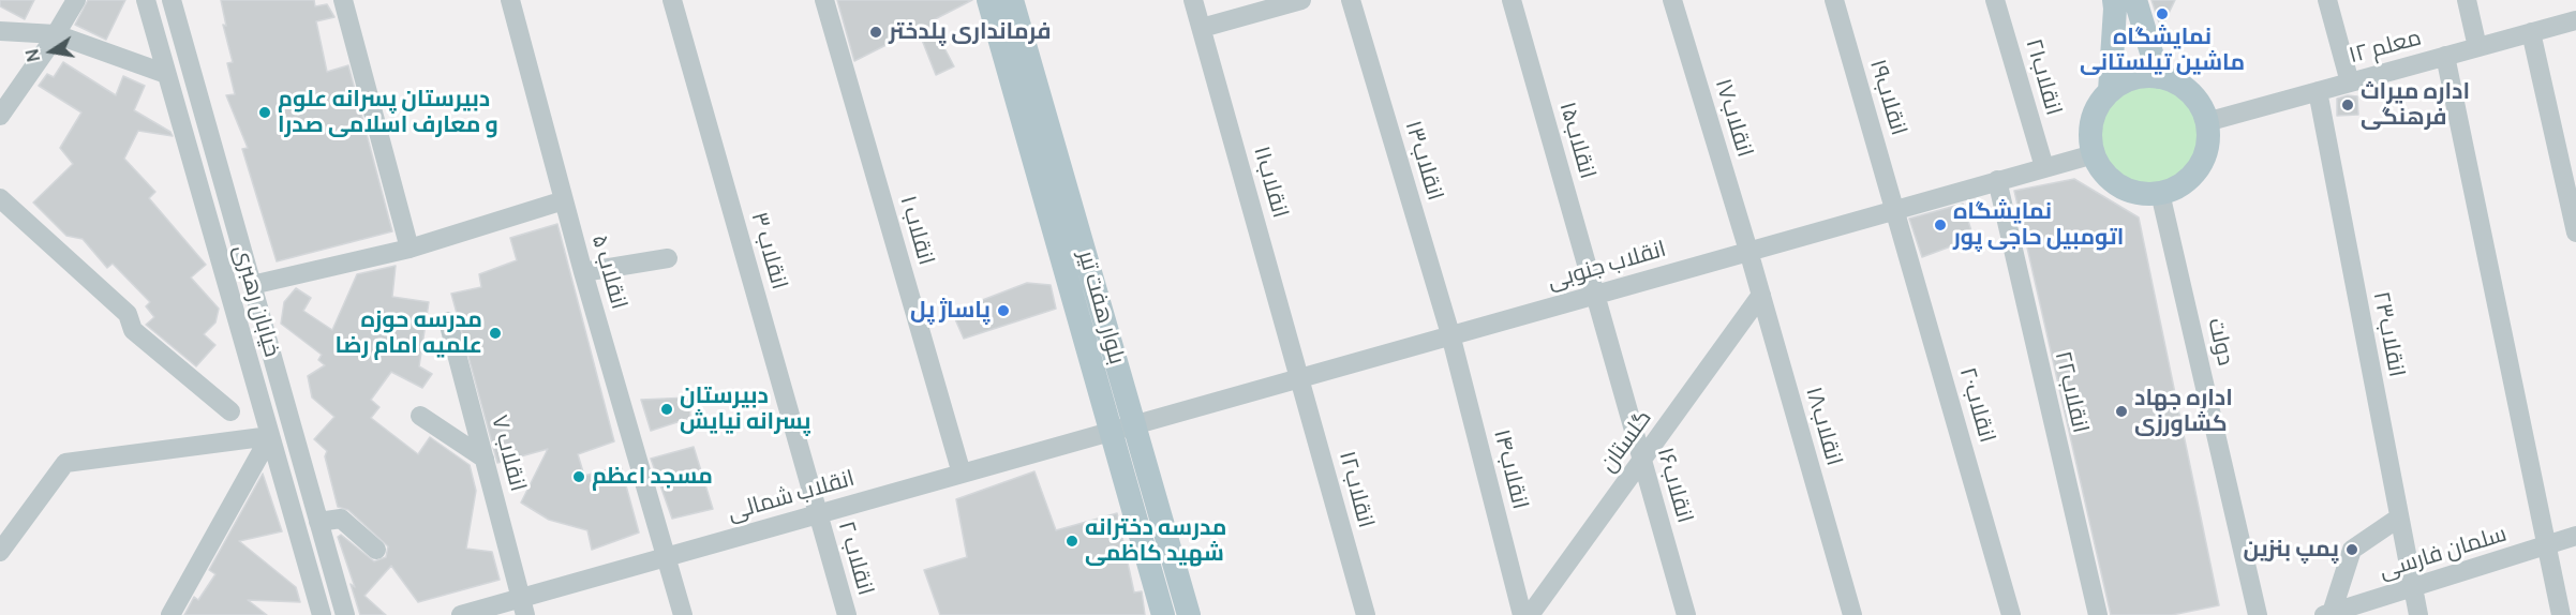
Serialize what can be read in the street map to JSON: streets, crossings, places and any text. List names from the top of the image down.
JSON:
{
  "streets": {
    "main road": ["بلوار هفت تیر"],
    "street": [
      "معلم ۱۲",
      "انقلاب۲۱",
      "انقلاب۱۹",
      "انقلاب۱۷",
      "انقلاب۱۵",
      "انقلاب۱۳",
      "انقلاب۱۱",
      "انقلاب ۱",
      "انقلاب ۳",
      "انقلاب جنوبی",
      "انقلاب ۵",
      "خیابان رهبری",
      "انقلاب۲۳",
      "دولت",
      "انقلاب۲۲",
      "انقلاب۲۰",
      "انقلاب۱۸",
      "گلستان",
      "انقلاب ۷",
      "انقلاب۱۴",
      "انقلاب۱۶",
      "انقلاب۱۲",
      "انقلاب شمالی",
      "سلمان فارسی",
      "انقلاب ۲"
    ]
  },
  "crossings": [
    ["معلم ۱۲", "انقلاب جنوبی"],
    ["معلم ۱۲", "انقلاب۲۳"],
    ["معلم ۱۲", "دولت"],
    ["انقلاب۲۱", "انقلاب جنوبی"],
    ["انقلاب۱۹", "انقلاب جنوبی"],
    ["انقلاب۱۹", "انقلاب۲۰"],
    ["انقلاب۱۷", "انقلاب جنوبی"],
    ["انقلاب۱۷", "انقلاب۱۸"],
    ["انقلاب۱۵", "انقلاب جنوبی"],
    ["انقلاب۱۵", "انقلاب۱۶"],
    ["انقلاب۱۳", "انقلاب جنوبی"],
    ["انقلاب۱۳", "انقلاب۱۴"],
    ["انقلاب۱۱", "انقلاب جنوبی"],
    ["انقلاب۱۱", "انقلاب۱۲"],
    ["انقلاب ۱", "انقلاب شمالی"],
    ["انقلاب ۳", "انقلاب شمالی"],
    ["انقلاب ۳", "انقلاب ۲"],
    ["انقلاب جنوبی", "بلوار هفت تیر"],
    ["انقلاب جنوبی", "دولت"],
    ["انقلاب جنوبی", "انقلاب۲۲"],
    ["انقلاب جنوبی", "انقلاب۲۰"],
    ["انقلاب جنوبی", "انقلاب۱۸"],
    ["انقلاب جنوبی", "انقلاب۱۴"],
    ["انقلاب جنوبی", "انقلاب۱۶"],
    ["انقلاب جنوبی", "انقلاب۱۲"],
    ["انقلاب جنوبی", "انقلاب شمالی"],
    ["انقلاب ۵", "انقلاب شمالی"],
    ["بلوار هفت تیر", "انقلاب شمالی"],
    ["انقلاب۲۳", "سلمان فارسی"],
    ["انقلاب۱۸", "گلستان"],
    ["گلستان", "انقلاب۱۶"],
    ["انقلاب ۷", "انقلاب شمالی"],
    ["انقلاب شمالی", "انقلاب ۲"]
  ],
  "places": [
    "نمایشگاه ماشین تیلستانی",
    "فرمانداری پلدختر",
    "اداره میراث فرهنگی",
    "دبیرستان پسرانه علوم و معارف اسلامی صدرا",
    "نمایشگاه اتومبیل حاجی پور",
    "پاساژ پل",
    "مدرسه حوزه علمیه امام رضا",
    "دبیرستان پسرانه نیایش",
    "اداره جهاد کشاورزی",
    "مسجد اعظم",
    "مدرسه دخترانه شهید کاظمی",
    "پمپ بنزین"
  ],
  "north": "left"
}
